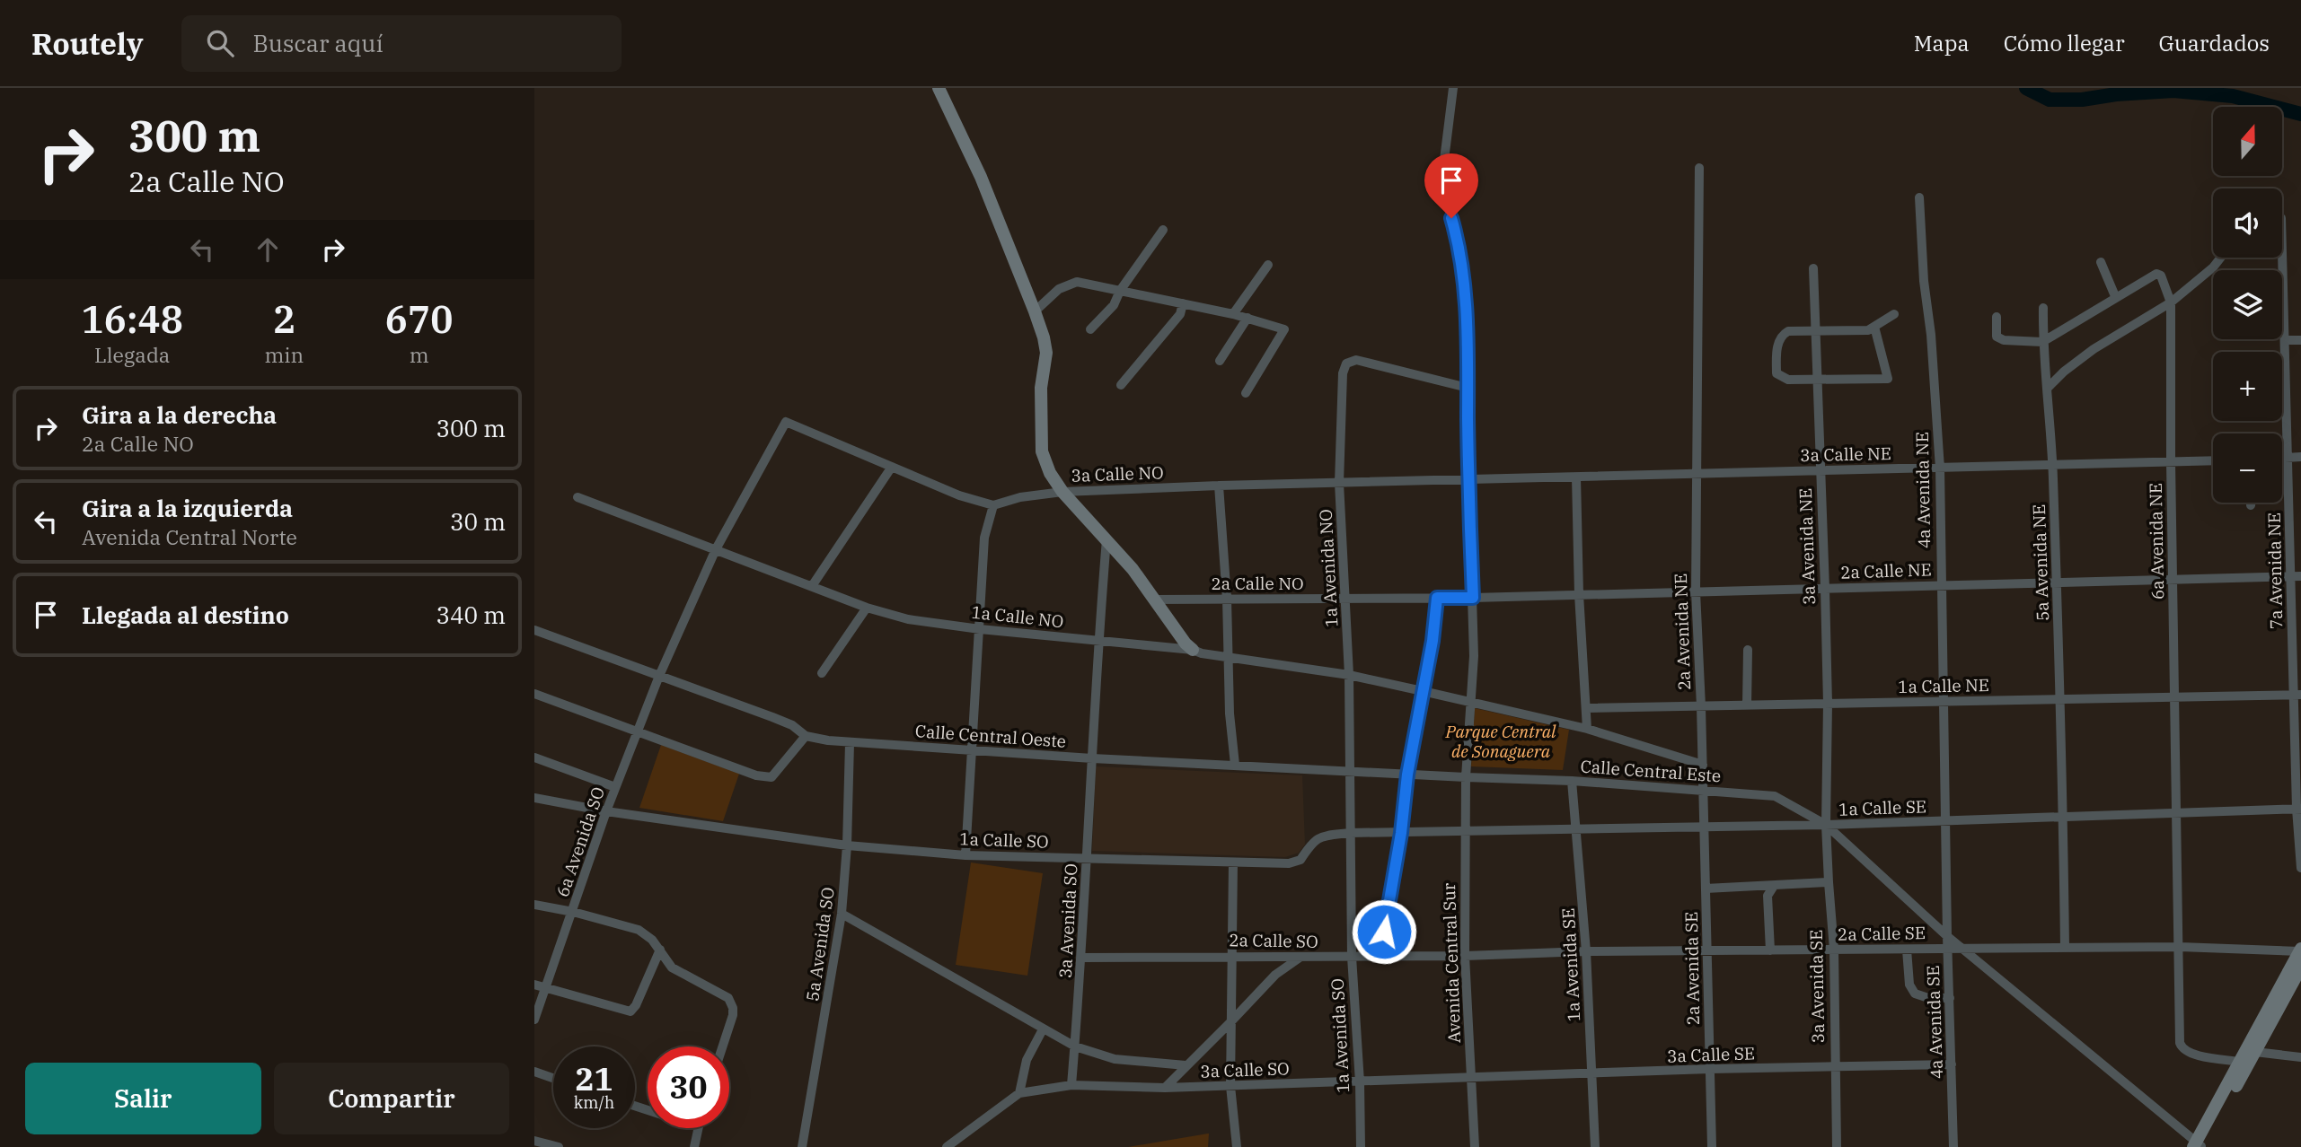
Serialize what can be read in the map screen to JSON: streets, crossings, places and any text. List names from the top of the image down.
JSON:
{
  "streets": {
    "street": [
      "3a Calle NE",
      "3a Calle NO",
      "4a Avenida NE",
      "6a Avenida NE",
      "3a Avenida NE",
      "5a Avenida NE",
      "1a Avenida NO",
      "2a Calle NE",
      "7a Avenida NE",
      "2a Calle NO",
      "1a Calle NO",
      "2a Avenida NE",
      "1a Calle NE",
      "Calle Central Oeste",
      "Calle Central Este",
      "1a Calle SE",
      "1a Calle SO",
      "6a Avenida SO",
      "3a Avenida SO",
      "2a Calle SE",
      "2a Calle SO",
      "5a Avenida SO",
      "Avenida Central Sur",
      "1a Avenida SE",
      "2a Avenida SE",
      "3a Avenida SE",
      "4a Avenida SE",
      "1a Avenida SO",
      "3a Calle SE",
      "3a Calle SO"
    ]
  },
  "crossings": [
    ["3a Calle NE", "3a Calle NO"],
    ["3a Calle NE", "4a Avenida NE"],
    ["3a Calle NE", "6a Avenida NE"],
    ["3a Calle NE", "3a Avenida NE"],
    ["3a Calle NE", "5a Avenida NE"],
    ["3a Calle NE", "2a Avenida NE"],
    ["3a Calle NE", "Avenida Central Sur"],
    ["3a Calle NO", "1a Avenida NO"],
    ["3a Calle NO", "Avenida Central Sur"],
    ["4a Avenida NE", "2a Calle NE"],
    ["4a Avenida NE", "1a Calle NE"],
    ["4a Avenida NE", "1a Calle SE"],
    ["4a Avenida NE", "4a Avenida SE"],
    ["6a Avenida NE", "2a Calle NE"],
    ["6a Avenida NE", "1a Calle NE"],
    ["6a Avenida NE", "1a Calle SE"],
    ["6a Avenida NE", "2a Calle SE"],
    ["3a Avenida NE", "2a Calle NE"],
    ["3a Avenida NE", "1a Calle NE"],
    ["3a Avenida NE", "Calle Central Este"],
    ["3a Avenida NE", "1a Calle SE"],
    ["3a Avenida NE", "3a Avenida SE"],
    ["5a Avenida NE", "2a Calle NE"],
    ["5a Avenida NE", "1a Calle NE"],
    ["5a Avenida NE", "1a Calle SE"],
    ["5a Avenida NE", "2a Calle SE"],
    ["1a Avenida NO", "2a Calle NO"],
    ["1a Avenida NO", "1a Calle NO"],
    ["1a Avenida NO", "Calle Central Oeste"],
    ["1a Avenida NO", "Avenida Central Sur"],
    ["1a Avenida NO", "1a Avenida SO"],
    ["2a Calle NE", "7a Avenida NE"],
    ["2a Calle NE", "2a Calle NO"],
    ["2a Calle NE", "2a Avenida NE"],
    ["2a Calle NE", "Avenida Central Sur"],
    ["7a Avenida NE", "1a Calle NE"],
    ["7a Avenida NE", "1a Calle SE"],
    ["2a Calle NO", "Avenida Central Sur"],
    ["1a Calle NO", "6a Avenida SO"],
    ["1a Calle NO", "3a Avenida SO"],
    ["1a Calle NO", "Avenida Central Sur"],
    ["2a Avenida NE", "1a Calle NE"],
    ["2a Avenida NE", "Calle Central Este"],
    ["2a Avenida NE", "2a Avenida SE"],
    ["Calle Central Oeste", "Calle Central Este"],
    ["Calle Central Oeste", "6a Avenida SO"],
    ["Calle Central Oeste", "3a Avenida SO"],
    ["Calle Central Oeste", "5a Avenida SO"],
    ["Calle Central Oeste", "Avenida Central Sur"],
    ["Calle Central Oeste", "1a Avenida SO"],
    ["Calle Central Este", "1a Calle SE"],
    ["Calle Central Este", "2a Calle SE"],
    ["Calle Central Este", "Avenida Central Sur"],
    ["Calle Central Este", "1a Avenida SE"],
    ["Calle Central Este", "2a Avenida SE"],
    ["Calle Central Este", "3a Avenida SE"],
    ["Calle Central Este", "4a Avenida SE"],
    ["1a Calle SE", "1a Calle SO"],
    ["1a Calle SE", "Avenida Central Sur"],
    ["1a Calle SE", "1a Avenida SE"],
    ["1a Calle SE", "2a Avenida SE"],
    ["1a Calle SE", "3a Avenida SE"],
    ["1a Calle SE", "4a Avenida SE"],
    ["1a Calle SO", "6a Avenida SO"],
    ["1a Calle SO", "3a Avenida SO"],
    ["1a Calle SO", "5a Avenida SO"],
    ["1a Calle SO", "Avenida Central Sur"],
    ["1a Calle SO", "1a Avenida SO"],
    ["3a Avenida SO", "2a Calle SO"],
    ["3a Avenida SO", "3a Calle SO"],
    ["2a Calle SE", "2a Calle SO"],
    ["2a Calle SE", "Avenida Central Sur"],
    ["2a Calle SE", "1a Avenida SE"],
    ["2a Calle SE", "2a Avenida SE"],
    ["2a Calle SE", "3a Avenida SE"],
    ["2a Calle SE", "4a Avenida SE"],
    ["2a Calle SO", "Avenida Central Sur"],
    ["2a Calle SO", "1a Avenida SO"],
    ["Avenida Central Sur", "3a Calle SE"],
    ["Avenida Central Sur", "3a Calle SO"],
    ["1a Avenida SE", "3a Calle SE"],
    ["2a Avenida SE", "3a Calle SE"],
    ["3a Avenida SE", "3a Calle SE"],
    ["4a Avenida SE", "3a Calle SE"],
    ["1a Avenida SO", "3a Calle SO"],
    ["3a Calle SE", "3a Calle SO"]
  ],
  "parks": ["Parque Central de Sonaguera"],
  "north": "top",
  "page": {
    "header": "Routely",
    "search": "Buscar aquí",
    "nav": ["Mapa", "Cómo llegar", "Guardados"],
    "turn": ["300 m", "2a Calle NO"],
    "map_buttons": ["+", "−"],
    "eta": [
      "16:48",
      "Llegada",
      "2",
      "min",
      "670",
      "m"
    ],
    "list": [
      {
        "name": "Gira a la derecha",
        "note": "2a Calle NO",
        "value": "300 m"
      },
      {
        "name": "Gira a la izquierda",
        "note": "Avenida Central Norte",
        "value": "30 m"
      },
      {
        "name": "Llegada al destino",
        "value": "340 m"
      }
    ],
    "speed": "21 km/h",
    "limit": "30",
    "buttons": ["Salir", "Compartir"]
  }
}
